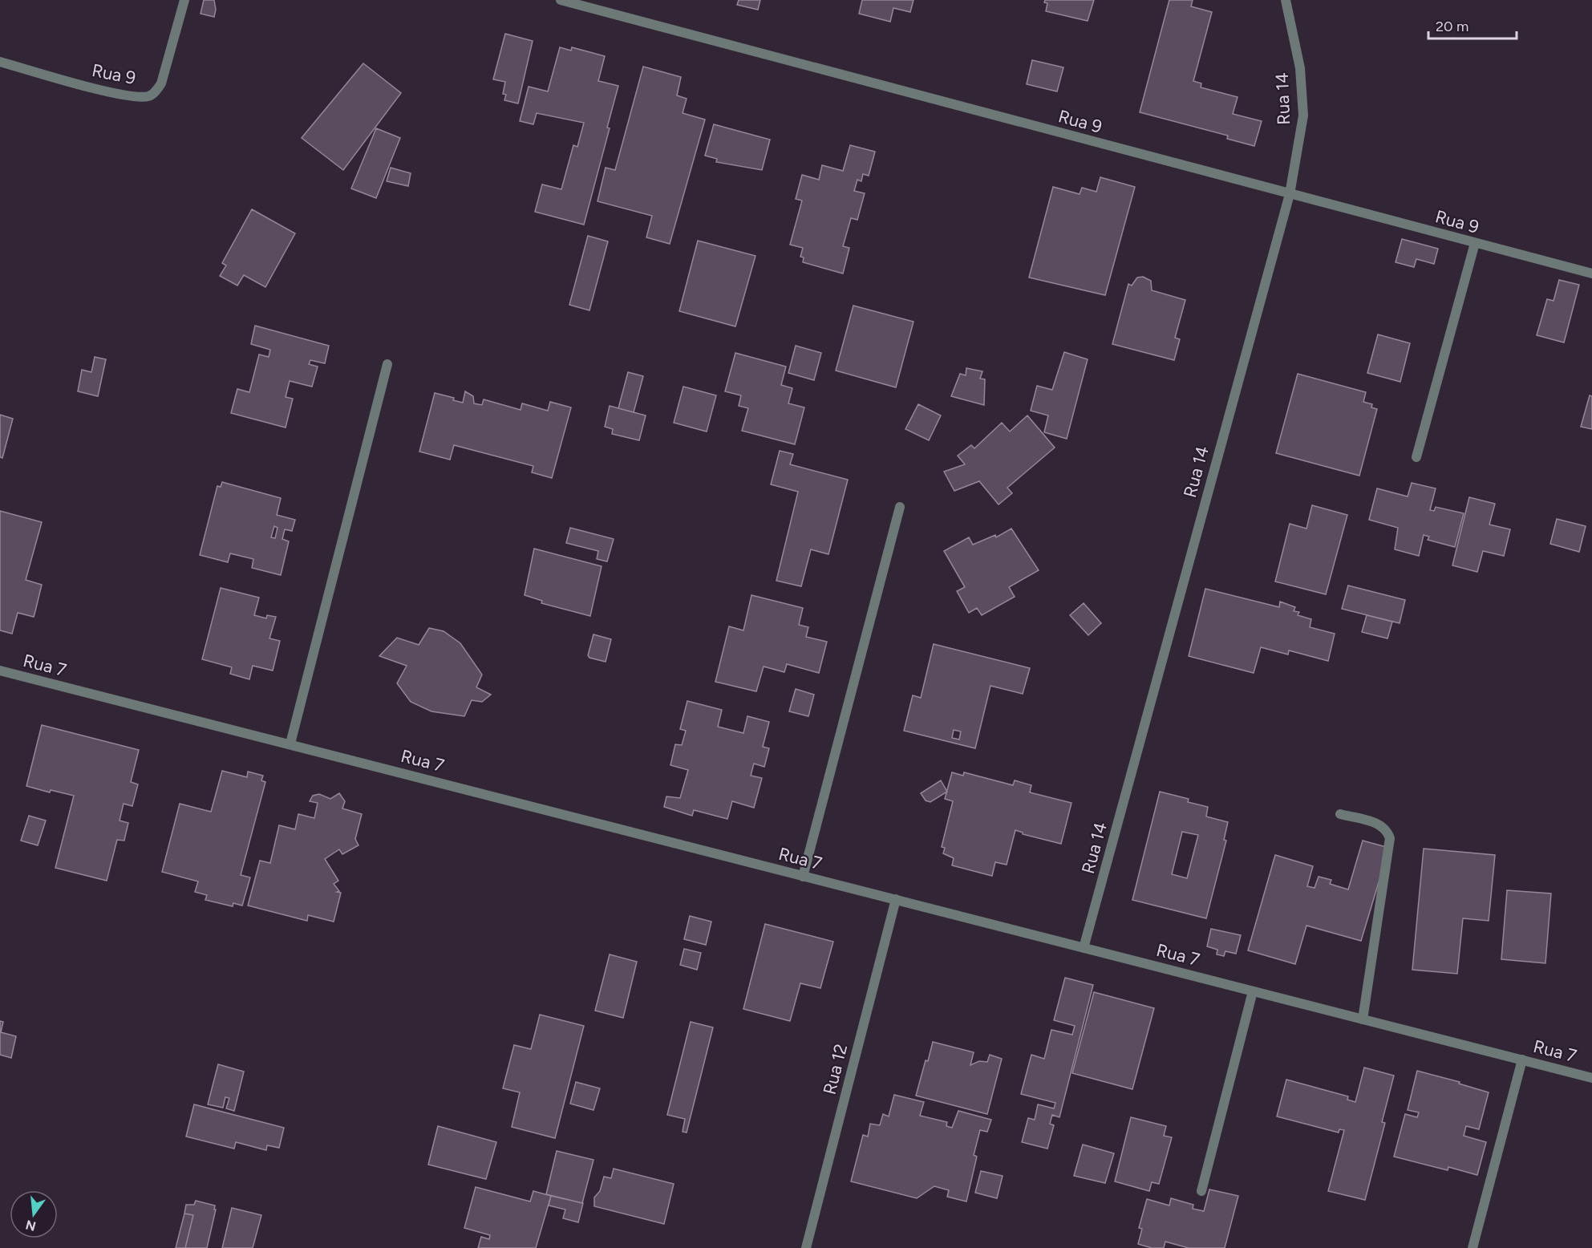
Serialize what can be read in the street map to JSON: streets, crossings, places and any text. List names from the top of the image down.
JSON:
{
  "streets": {
    "street": [
      "Rua 9",
      "Rua 14",
      "Rua 7",
      "Rua 12"
    ]
  },
  "crossings": [
    ["Rua 9", "Rua 14"],
    ["Rua 14", "Rua 7"],
    ["Rua 7", "Rua 12"]
  ],
  "scale_bar": "20 m",
  "north": "bottom"
}
